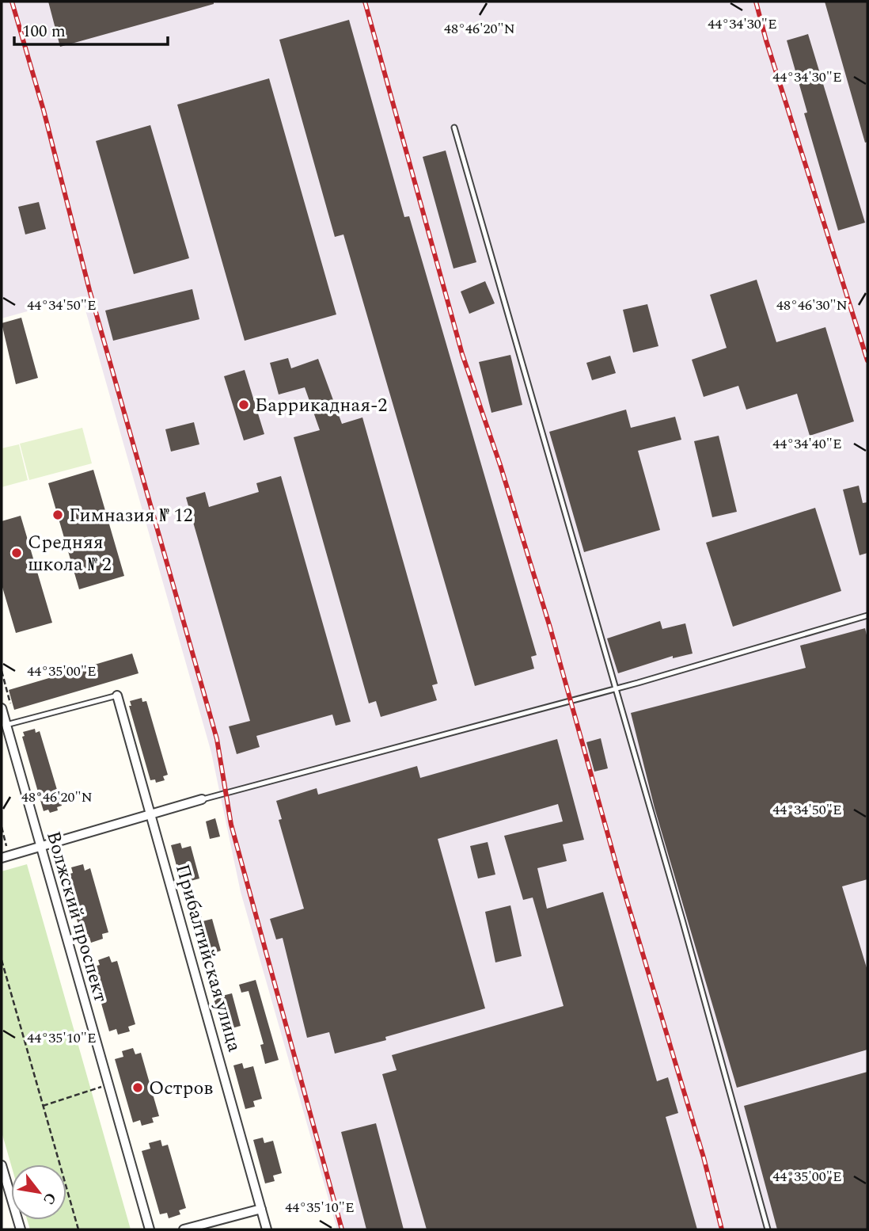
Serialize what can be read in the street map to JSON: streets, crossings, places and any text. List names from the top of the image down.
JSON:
{
  "streets": {
    "street": ["Волжский проспект", "Прибалтийская улица"]
  },
  "places": [
    "Баррикадная-2",
    "Гимназия № 12",
    "Средняя школа № 2",
    "Остров"
  ],
  "scale_bar": "100 m",
  "north": "bottom right",
  "coordinates": [
    "44°34'30\"E",
    "48°46'20\"N",
    "44°34'50\"E",
    "48°46'30\"N",
    "44°34'40\"E",
    "44°35'00\"E",
    "44°35'10\"E"
  ]
}
